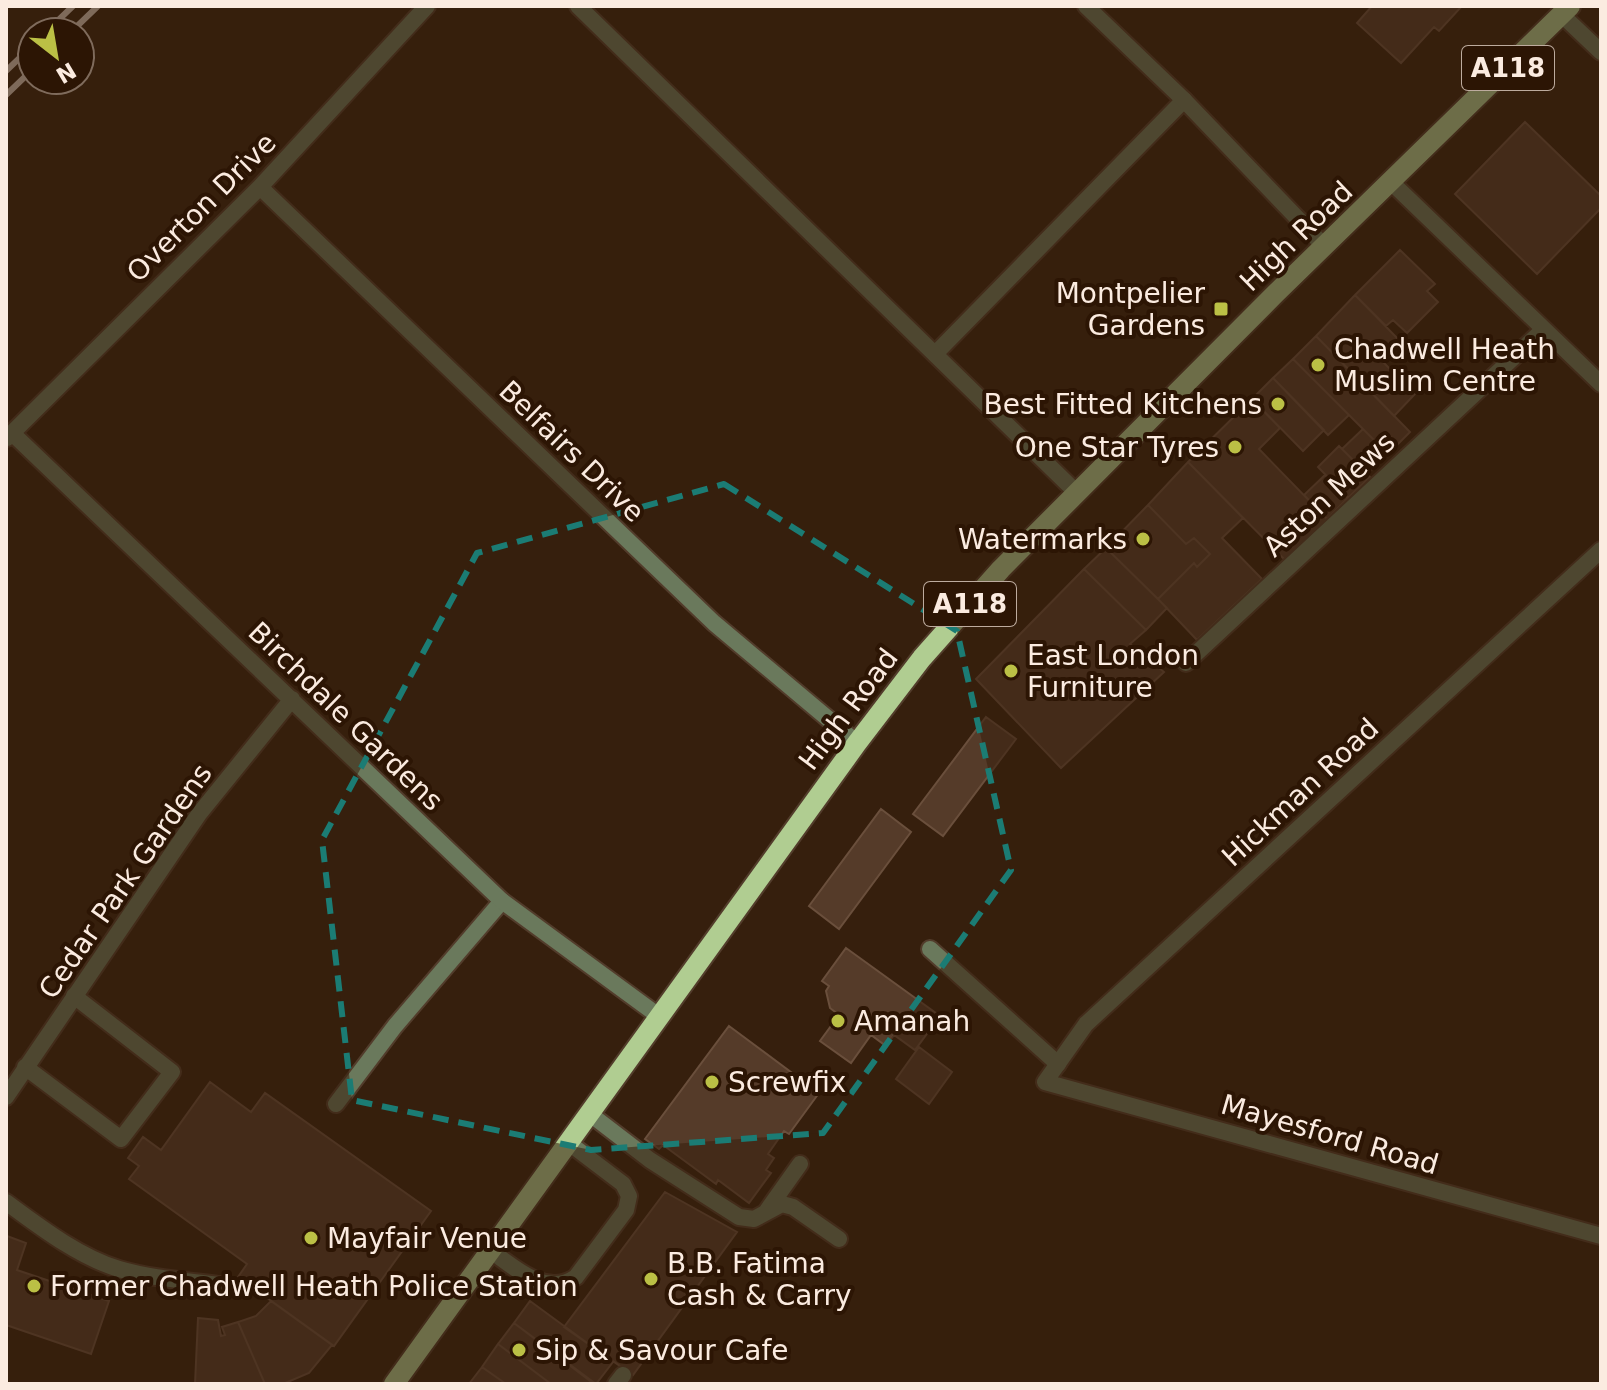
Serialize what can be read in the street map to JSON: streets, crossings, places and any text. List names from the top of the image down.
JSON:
{
  "streets": {
    "main road": ["A118", "High Road"],
    "street": [
      "Overton Drive",
      "Belfairs Drive",
      "Aston Mews",
      "Birchdale Gardens",
      "Hickman Road",
      "Cedar Park Gardens",
      "Mayesford Road"
    ]
  },
  "crossings": [
    ["Overton Drive", "Belfairs Drive"],
    ["Overton Drive", "Birchdale Gardens"],
    ["High Road", "Belfairs Drive"],
    ["High Road", "Birchdale Gardens"],
    ["Birchdale Gardens", "Cedar Park Gardens"],
    ["Hickman Road", "Mayesford Road"]
  ],
  "places": {
    "transit": ["Montpelier Gardens"],
    "other": [
      "Chadwell Heath Muslim Centre",
      "Best Fitted Kitchens",
      "One Star Tyres",
      "Watermarks",
      "East London Furniture",
      "Amanah",
      "Screwfix",
      "Mayfair Venue",
      "B.B. Fatima Cash & Carry",
      "Former Chadwell Heath Police Station",
      "Sip & Savour Cafe"
    ]
  },
  "north": "bottom right"
}
